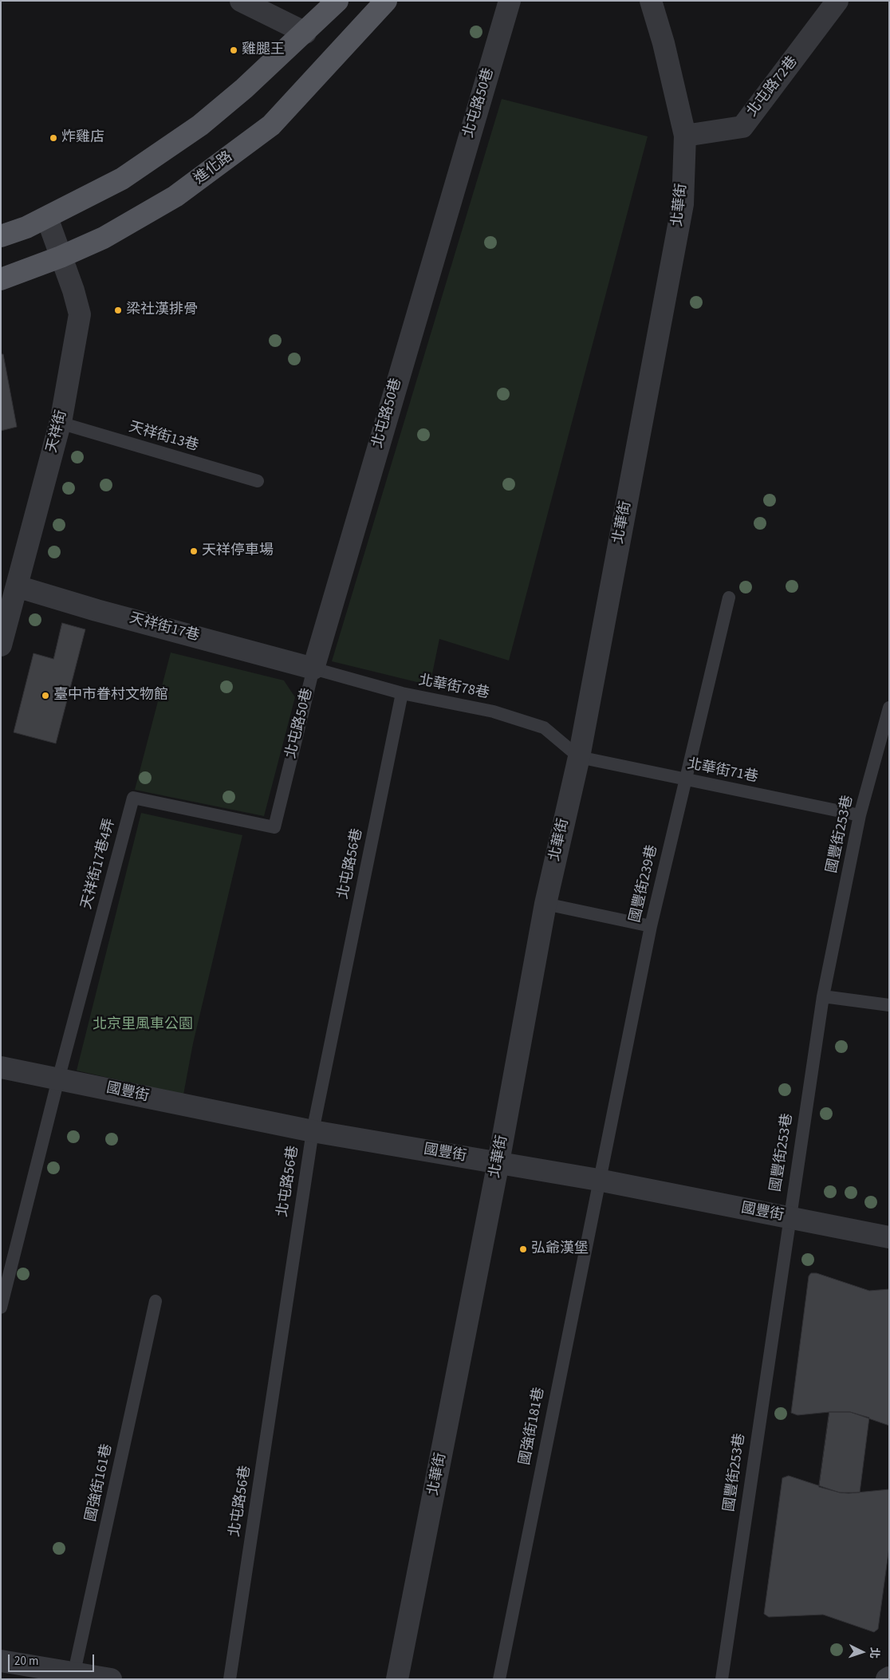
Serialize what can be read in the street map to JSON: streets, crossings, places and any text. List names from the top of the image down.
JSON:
{
  "streets": {
    "main road": ["進化路"],
    "street": [
      "北屯路72巷",
      "北屯路50巷",
      "北華街",
      "天祥街",
      "天祥街17巷",
      "國豐街"
    ],
    "lane": [
      "天祥街13巷",
      "北華街78巷",
      "北華街71巷",
      "國豐街253巷",
      "天祥街17巷4弄",
      "北屯路56巷",
      "國豐街239巷",
      "國強街181巷",
      "國強街161巷"
    ]
  },
  "crossings": [
    ["北屯路72巷", "北華街"],
    ["北屯路50巷", "天祥街17巷"],
    ["北屯路50巷", "北華街78巷"],
    ["北屯路50巷", "天祥街17巷4弄"],
    ["進化路", "天祥街"],
    ["北華街", "北華街78巷"],
    ["北華街", "北華街71巷"],
    ["北華街", "國豐街"],
    ["天祥街", "天祥街13巷"],
    ["天祥街", "天祥街17巷"],
    ["天祥街17巷", "北華街78巷"],
    ["北華街78巷", "北華街71巷"],
    ["北華街78巷", "北屯路56巷"],
    ["北華街71巷", "國豐街253巷"],
    ["北華街71巷", "國豐街239巷"],
    ["國豐街253巷", "國豐街"],
    ["天祥街17巷4弄", "國豐街"],
    ["北屯路56巷", "國豐街"],
    ["國豐街239巷", "國豐街"],
    ["國豐街239巷", "國強街181巷"],
    ["國豐街", "國強街181巷"]
  ],
  "parks": ["北京里風車公園"],
  "places": [
    "雞腿王",
    "炸雞店",
    "梁社漢排骨",
    "天祥停車場",
    "臺中市眷村文物館",
    "弘爺漢堡"
  ],
  "scale_bar": "20 m",
  "north": "right"
}
